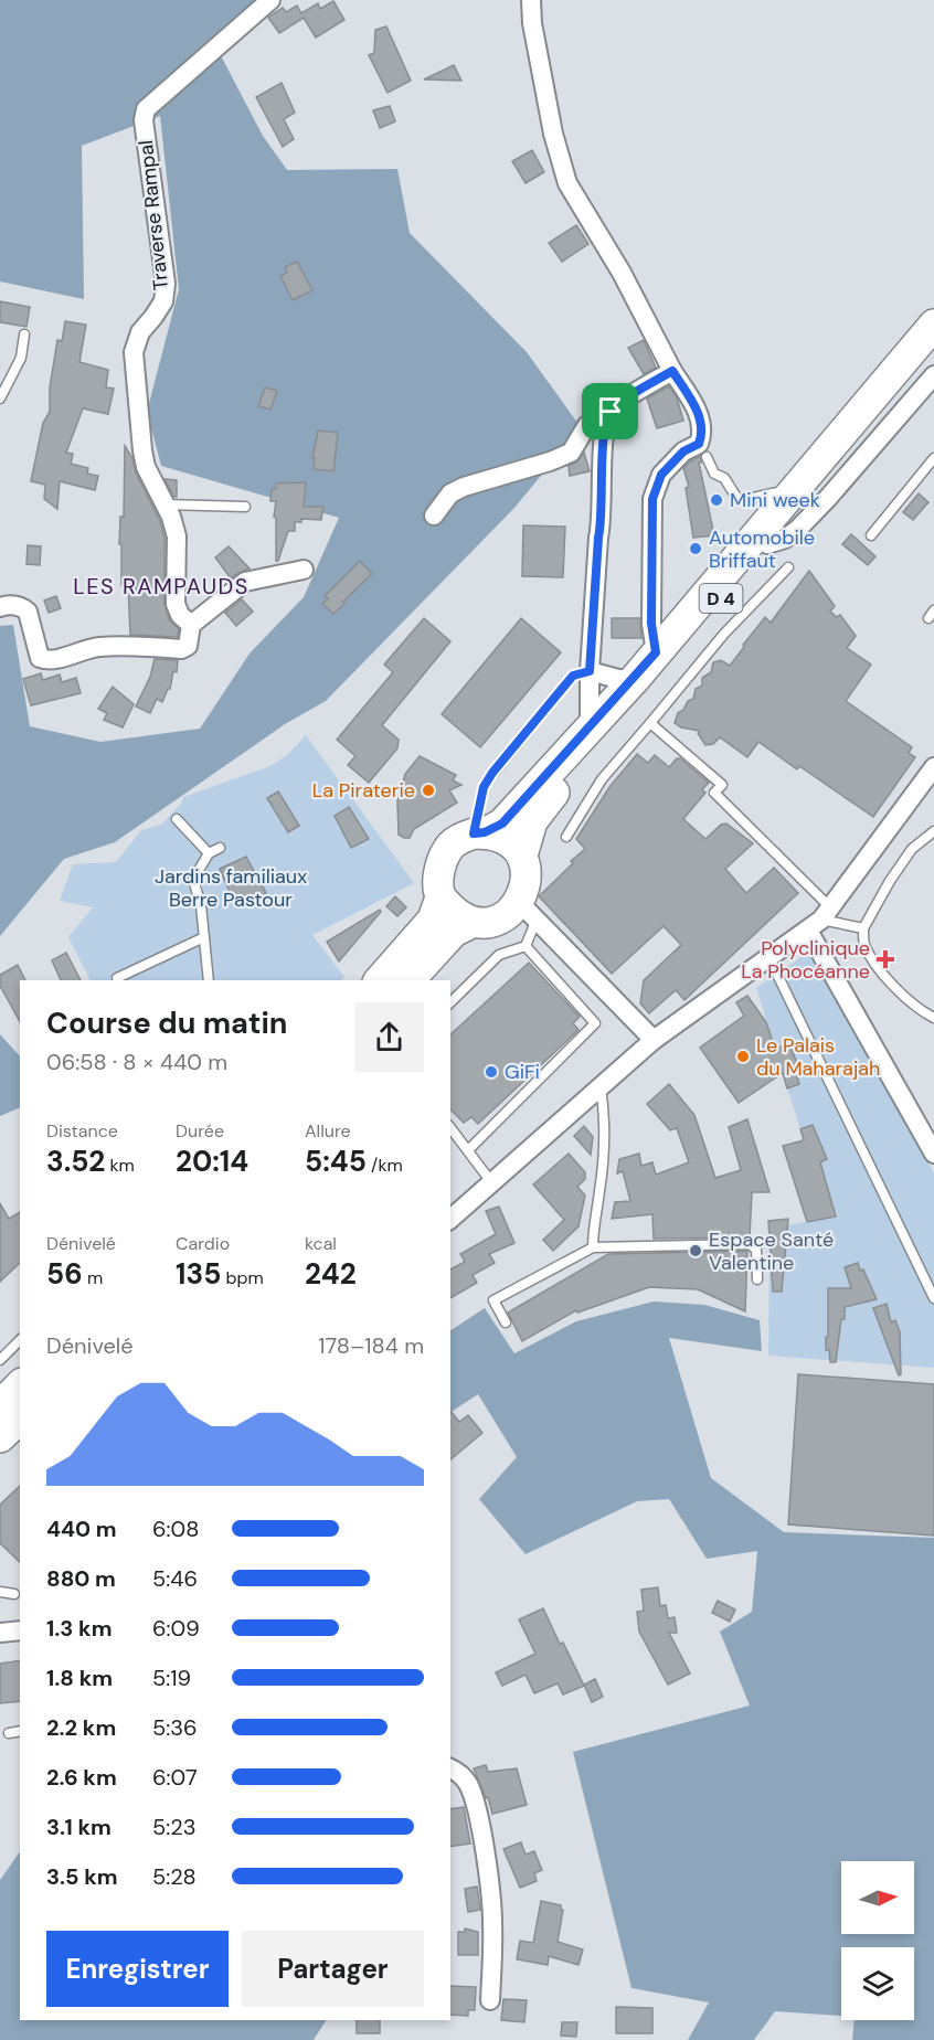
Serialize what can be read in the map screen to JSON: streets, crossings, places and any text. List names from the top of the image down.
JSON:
{
  "streets": {
    "main road": ["D 4"],
    "street": ["Traverse Rampal"]
  },
  "districts": ["LES RAMPAUDS"],
  "parks": ["Jardins familiaux Berre Pastour"],
  "places": {
    "other": [
      "Mini week",
      "Automobile Briffaut",
      "La Piraterie",
      "Le Palais du Maharajah",
      "GiFi",
      "Espace Santé Valentine"
    ],
    "health": ["Polyclinique La Phocéanne"]
  },
  "north": "right",
  "page": {
    "heading": ["Course du matin", "06:58 · 8 × 440 m"],
    "stats": [
      ["Distance", "3.52 km"],
      ["Durée", "20:14"],
      ["Allure", "5:45 /km"],
      ["Dénivelé", "56 m"],
      ["Cardio", "135 bpm"],
      ["kcal", "242"]
    ],
    "chart": ["Dénivelé", "178–184 m"],
    "list": [
      {
        "name": "440 m",
        "note": "6:08"
      },
      {
        "name": "880 m",
        "note": "5:46"
      },
      {
        "name": "1.3 km",
        "note": "6:09"
      },
      {
        "name": "1.8 km",
        "note": "5:19"
      },
      {
        "name": "2.2 km",
        "note": "5:36"
      },
      {
        "name": "2.6 km",
        "note": "6:07"
      },
      {
        "name": "3.1 km",
        "note": "5:23"
      },
      {
        "name": "3.5 km",
        "note": "5:28"
      }
    ],
    "buttons": ["Enregistrer", "Partager"]
  }
}
